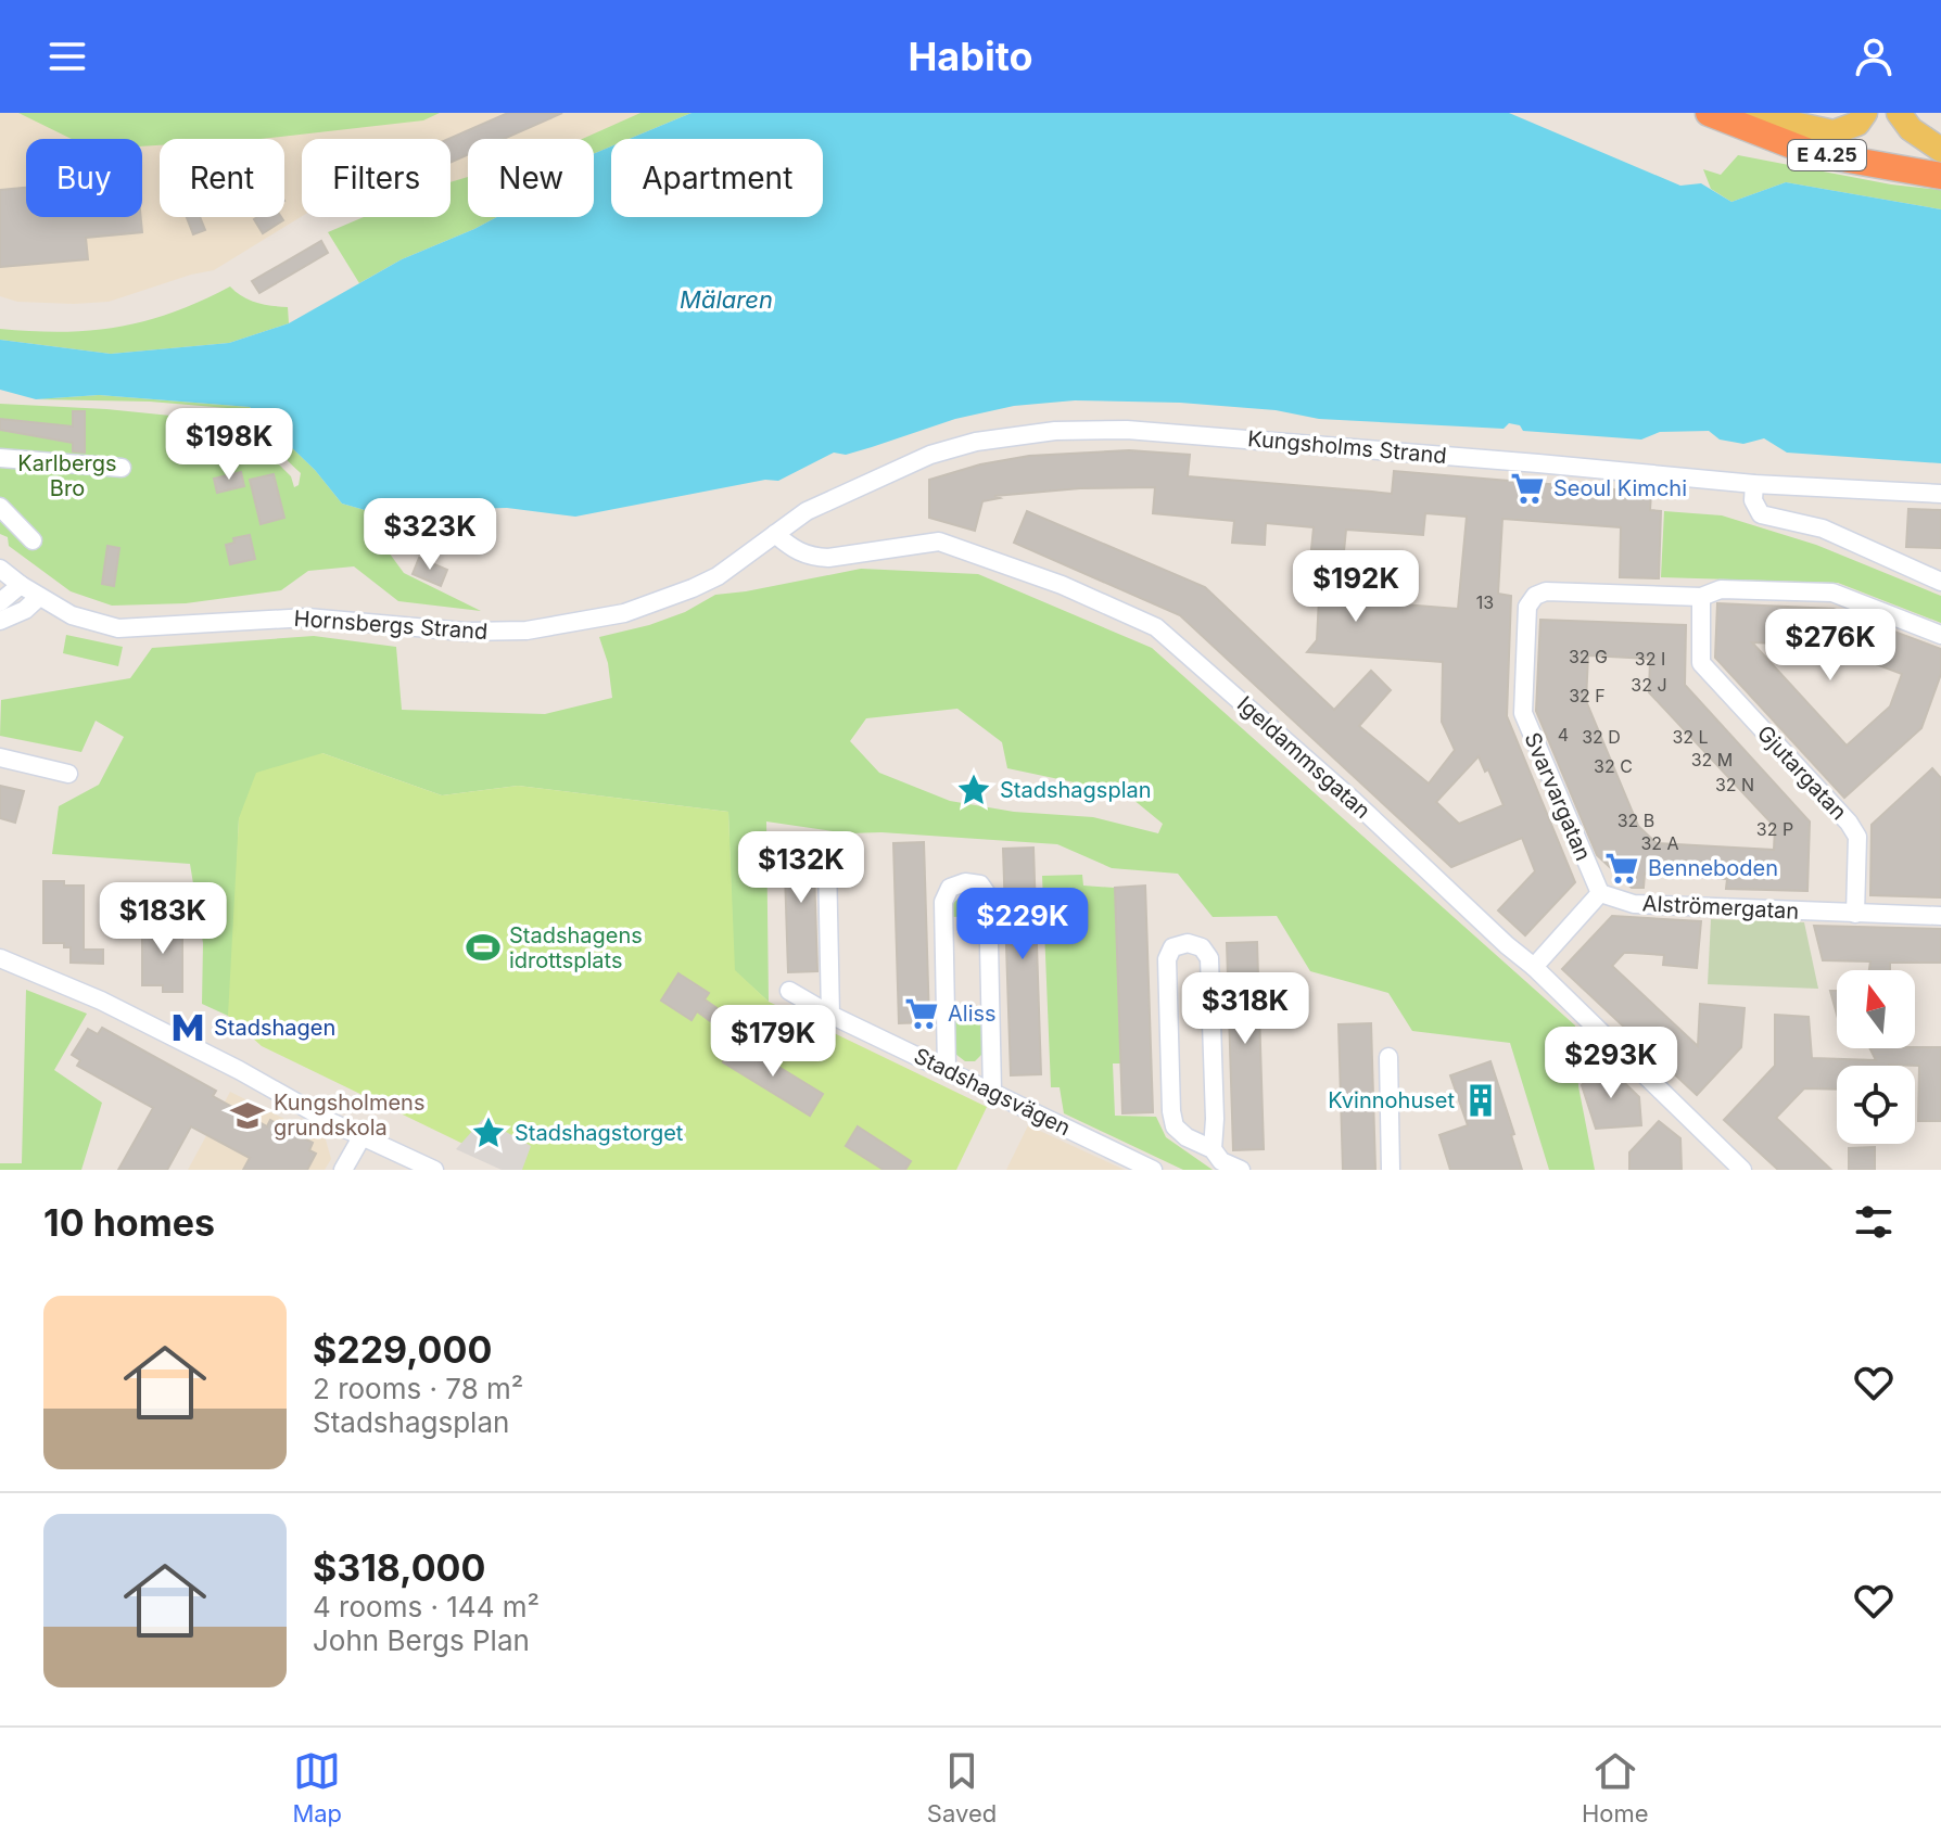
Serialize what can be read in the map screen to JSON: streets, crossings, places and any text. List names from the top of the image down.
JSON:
{
  "streets": {
    "highway": ["E 4.25"],
    "street": [
      "Kungsholms Strand",
      "Hornsbergs Strand",
      "Igeldammsgatan",
      "Gjutargatan",
      "Svarvargatan",
      "Alströmergatan",
      "Stadshagsvägen"
    ]
  },
  "crossings": [
    ["Kungsholms Strand", "Hornsbergs Strand"],
    ["Kungsholms Strand", "Igeldammsgatan"],
    ["Hornsbergs Strand", "Igeldammsgatan"],
    ["Gjutargatan", "Svarvargatan"],
    ["Gjutargatan", "Alströmergatan"],
    ["Svarvargatan", "Alströmergatan"]
  ],
  "water": ["Mälaren"],
  "parks": ["Karlbergs Bro"],
  "places": {
    "supermarket": ["Seoul Kimchi", "Benneboden", "Aliss"],
    "place": ["Stadshagsplan", "Stadshagstorget"],
    "sports": ["Stadshagens idrottsplats"],
    "metro station": ["Stadshagen"],
    "building": ["Kvinnohuset"],
    "school or university": ["Kungsholmens grundskola"]
  },
  "house_numbers": [
    "13",
    "32 G",
    "32 I",
    "32 J",
    "32 F",
    "4",
    "32 D",
    "32 L",
    "32 M",
    "32 C",
    "32 N",
    "32 B",
    "32 P",
    "32 A"
  ],
  "north": "top",
  "page": {
    "header": "Habito",
    "chip": [
      "Buy",
      "Rent",
      "Filters",
      "New",
      "Apartment"
    ],
    "price": [
      "$198K",
      "$323K",
      "$192K",
      "$276K",
      "$132K",
      "$183K",
      "$229K",
      "$318K",
      "$179K",
      "$293K"
    ],
    "heading": "10 homes",
    "list": [
      {
        "name": "$229,000",
        "note": "2 rooms · 78 m² · Stadshagsplan"
      },
      {
        "name": "$318,000",
        "note": "4 rooms · 144 m² · John Bergs Plan"
      }
    ],
    "tabs": ["Map", "Saved", "Home"]
  }
}
